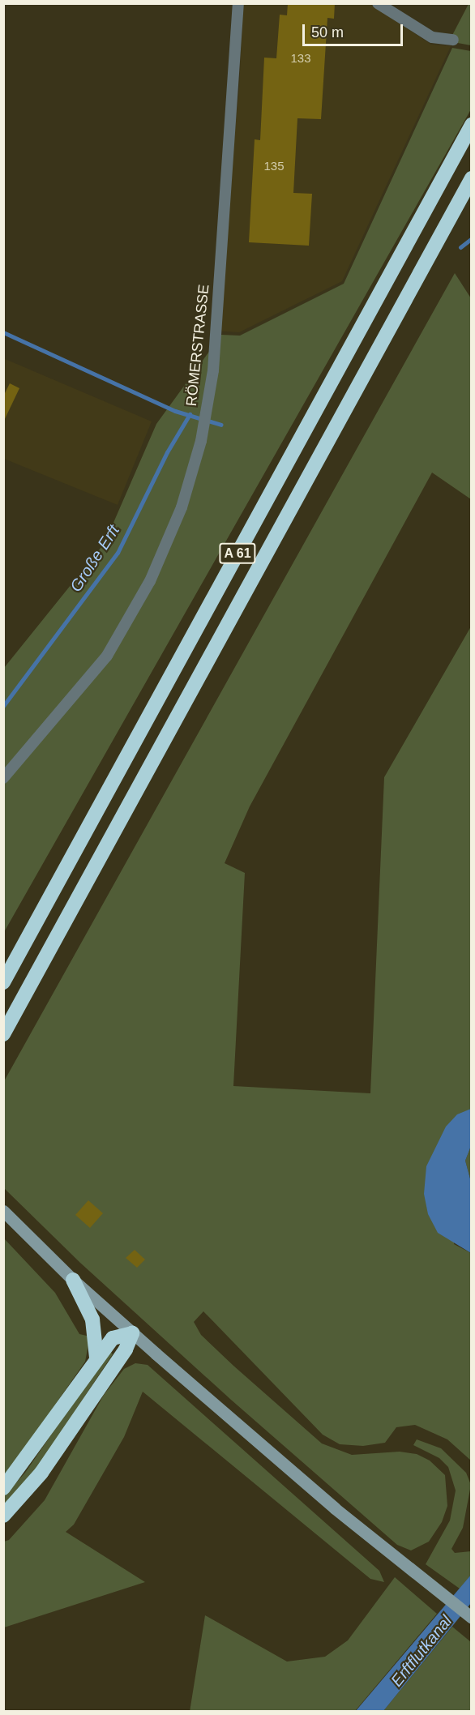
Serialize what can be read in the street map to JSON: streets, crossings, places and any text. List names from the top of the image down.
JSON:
{
  "streets": {
    "highway": ["A 61"],
    "street": ["RÖMERSTRASSE"]
  },
  "water": ["Große Erft", "Erftflutkanal"],
  "house_numbers": ["133", "135"],
  "scale_bar": "50 m"
}
